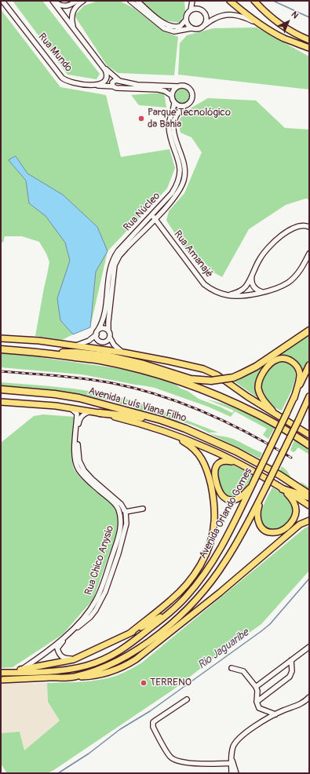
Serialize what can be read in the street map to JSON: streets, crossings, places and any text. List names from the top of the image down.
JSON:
{
  "streets": {
    "highway": ["Avenida Luís Viana Filho"],
    "main road": ["Avenida Orlando Gomes"],
    "street": [
      "Rua Mundo",
      "Rua Núcleo",
      "Rua Amanajé",
      "Rua Chico Anysio"
    ]
  },
  "crossings": [
    ["Rua Mundo", "Rua Núcleo"],
    ["Rua Núcleo", "Rua Amanajé"],
    ["Avenida Luís Viana Filho", "Rua Chico Anysio"]
  ],
  "water": ["Rio Jaguaribe"],
  "places": ["Parque Tecnológico da Bahia", "TERRENO"],
  "north": "top right"
}
